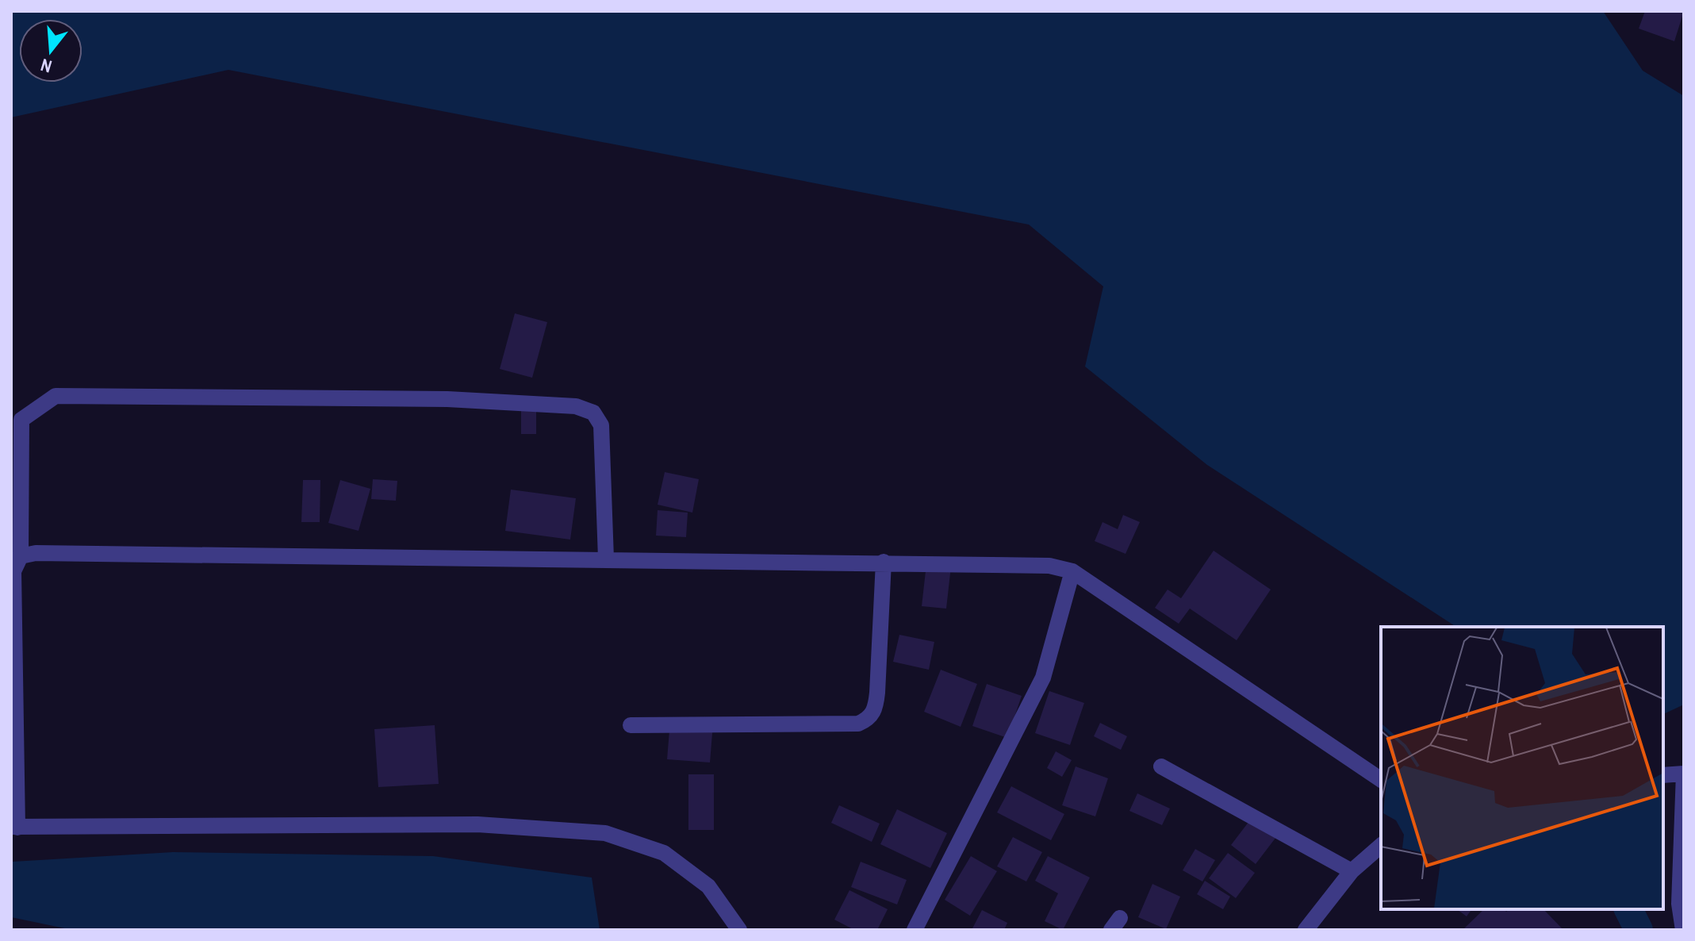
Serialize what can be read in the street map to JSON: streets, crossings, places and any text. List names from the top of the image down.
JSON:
{
  "north": "bottom"
}
